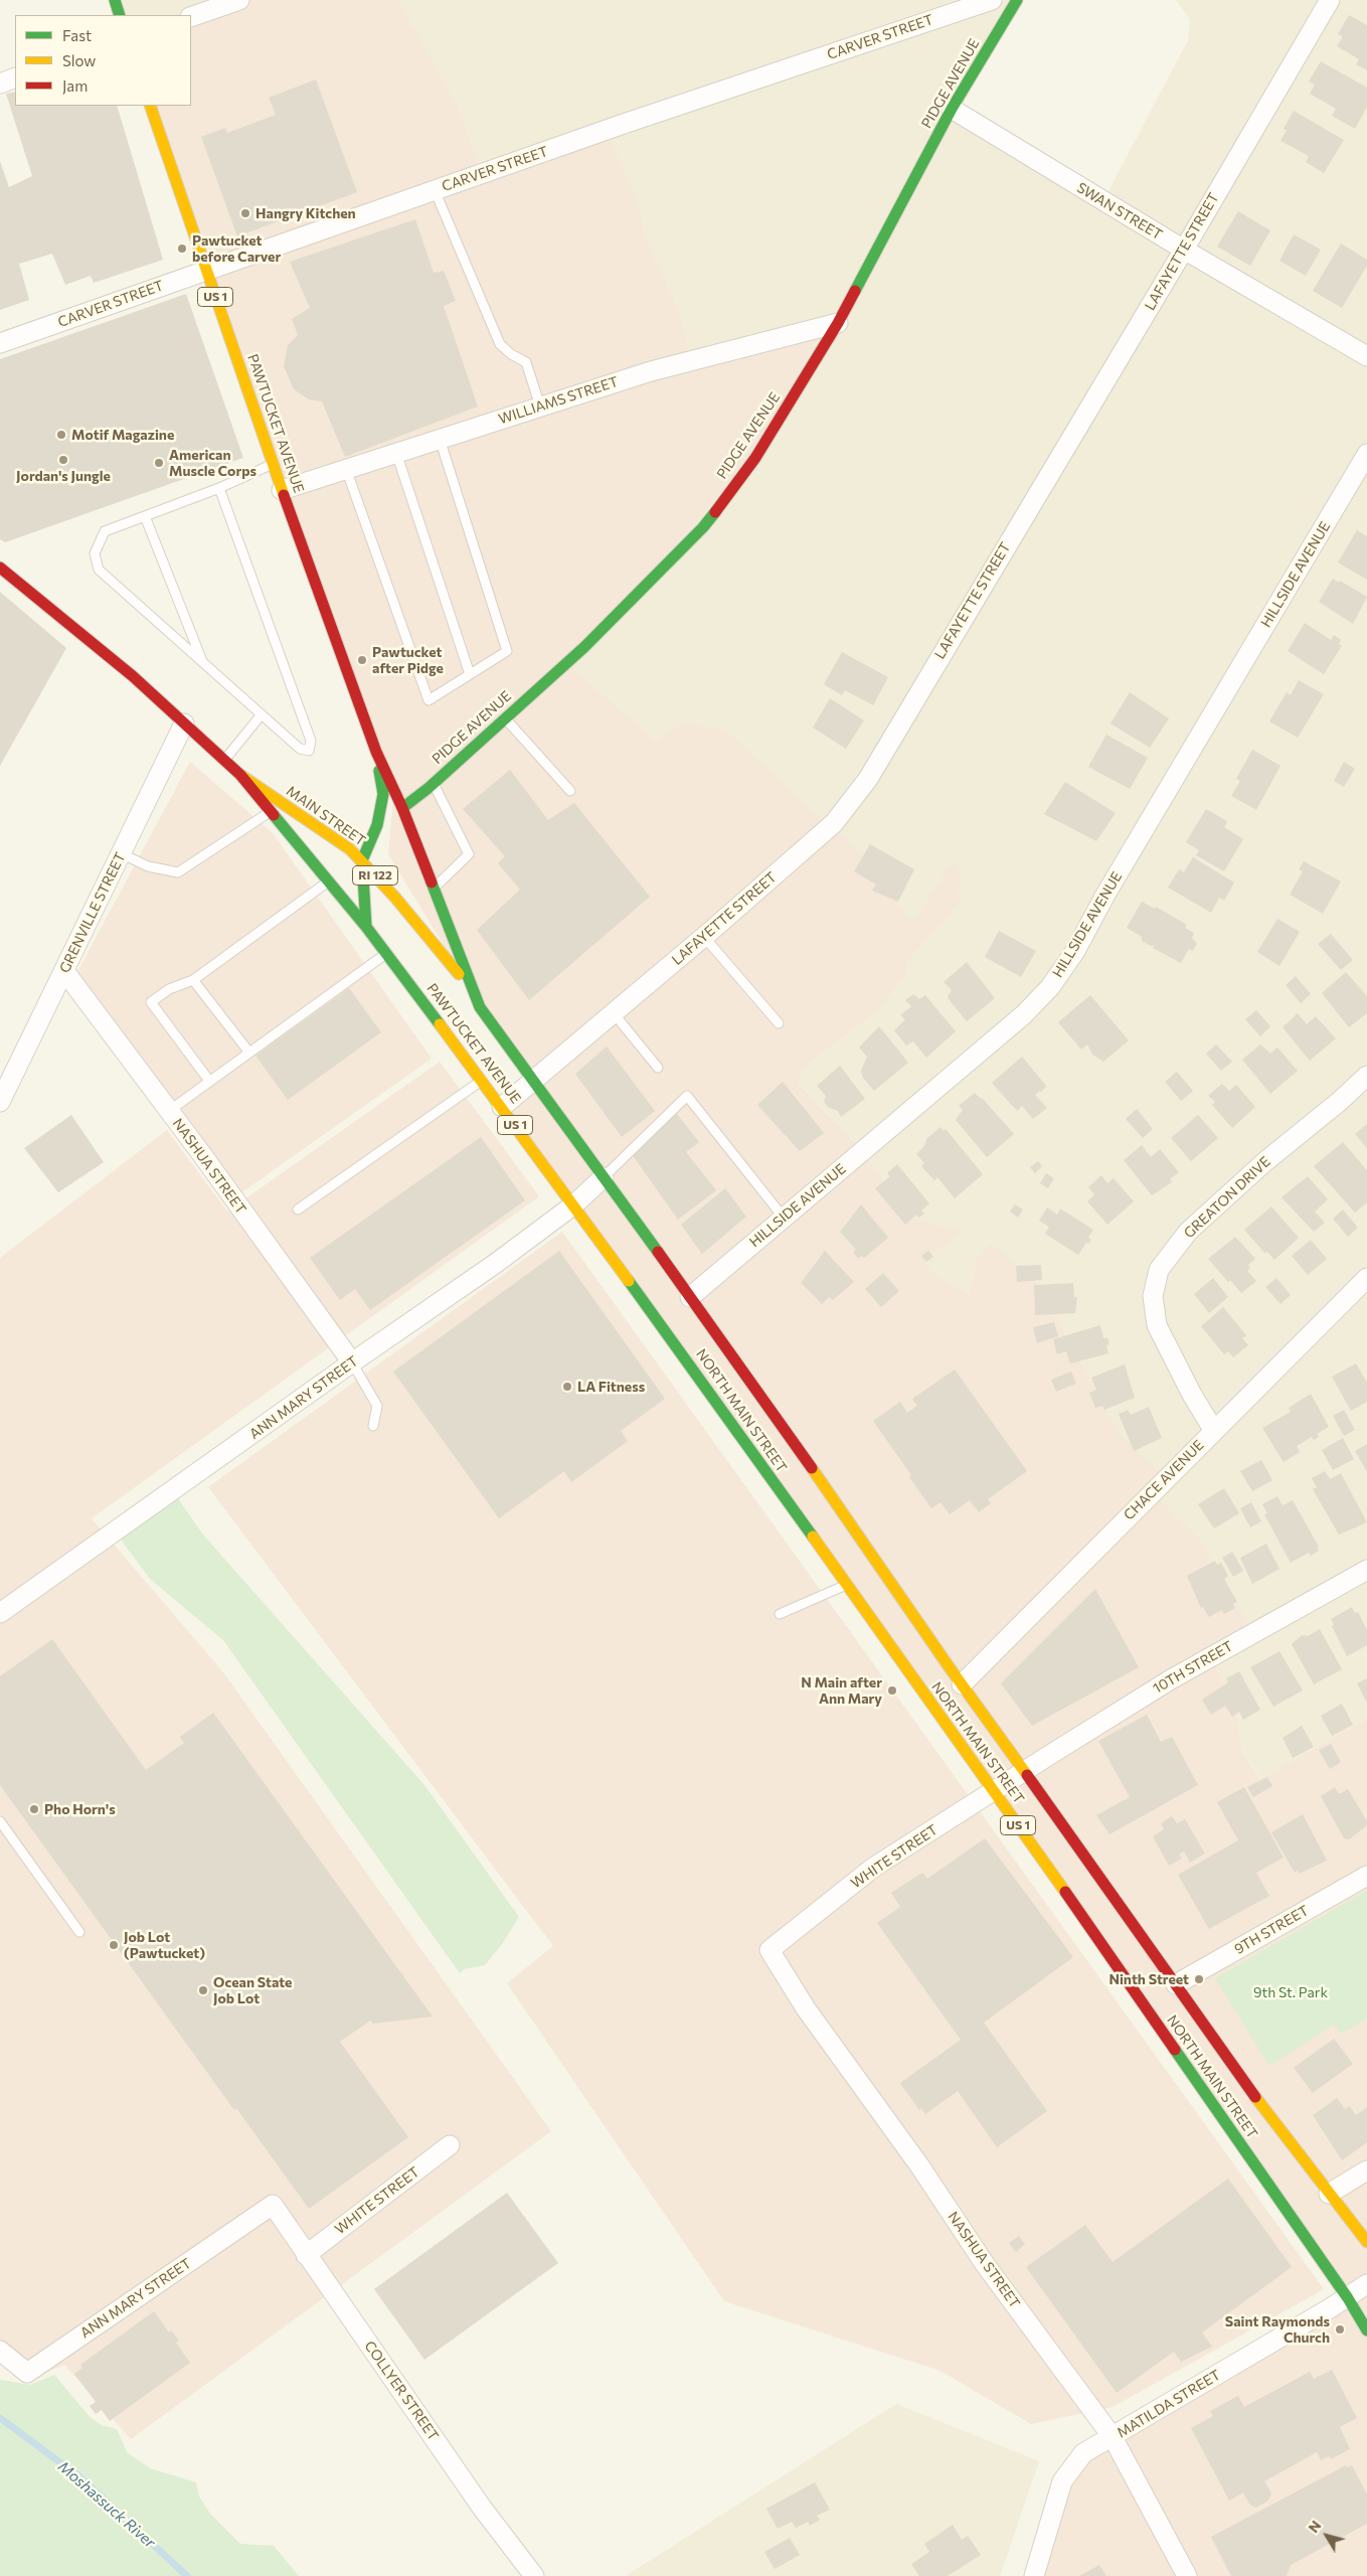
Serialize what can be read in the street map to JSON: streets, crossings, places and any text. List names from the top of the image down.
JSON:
{
  "streets": {
    "main road": [
      "PIDGE AVENUE",
      "US 1",
      "PAWTUCKET AVENUE",
      "MAIN STREET",
      "RI 122",
      "NORTH MAIN STREET"
    ],
    "street": [
      "CARVER STREET",
      "SWAN STREET",
      "LAFAYETTE STREET",
      "WILLIAMS STREET",
      "HILLSIDE AVENUE",
      "GRENVILLE STREET",
      "NASHUA STREET",
      "GREATON DRIVE",
      "ANN MARY STREET",
      "CHACE AVENUE",
      "10TH STREET",
      "WHITE STREET",
      "9TH STREET",
      "COLLYER STREET",
      "MATILDA STREET"
    ]
  },
  "crossings": [
    ["CARVER STREET", "PAWTUCKET AVENUE"],
    ["PIDGE AVENUE", "SWAN STREET"],
    ["PIDGE AVENUE", "WILLIAMS STREET"],
    ["PIDGE AVENUE", "PAWTUCKET AVENUE"],
    ["SWAN STREET", "LAFAYETTE STREET"],
    ["LAFAYETTE STREET", "PAWTUCKET AVENUE"],
    ["WILLIAMS STREET", "PAWTUCKET AVENUE"],
    ["PAWTUCKET AVENUE", "HILLSIDE AVENUE"],
    ["PAWTUCKET AVENUE", "MAIN STREET"],
    ["PAWTUCKET AVENUE", "ANN MARY STREET"],
    ["PAWTUCKET AVENUE", "NORTH MAIN STREET"],
    ["HILLSIDE AVENUE", "NORTH MAIN STREET"],
    ["MAIN STREET", "GRENVILLE STREET"],
    ["GRENVILLE STREET", "NASHUA STREET"],
    ["NASHUA STREET", "ANN MARY STREET"],
    ["NASHUA STREET", "WHITE STREET"],
    ["NASHUA STREET", "MATILDA STREET"],
    ["GREATON DRIVE", "CHACE AVENUE"],
    ["ANN MARY STREET", "COLLYER STREET"],
    ["NORTH MAIN STREET", "CHACE AVENUE"],
    ["NORTH MAIN STREET", "10TH STREET"],
    ["NORTH MAIN STREET", "WHITE STREET"],
    ["NORTH MAIN STREET", "9TH STREET"],
    ["NORTH MAIN STREET", "MATILDA STREET"],
    ["10TH STREET", "WHITE STREET"],
    ["WHITE STREET", "COLLYER STREET"]
  ],
  "water": ["Moshassuck River"],
  "parks": ["9th St. Park"],
  "places": [
    "Hangry Kitchen",
    "Pawtucket before Carver",
    "Motif Magazine",
    "Jordan's Jungle",
    "American Muscle Corps",
    "Pawtucket after Pidge",
    "LA Fitness",
    "N Main after Ann Mary",
    "Pho Horn's",
    "Job Lot (Pawtucket)",
    "Ninth Street",
    "Ocean State Job Lot",
    "Saint Raymonds Church"
  ],
  "legend": ["Fast", "Slow", "Jam"],
  "north": "top left"
}
